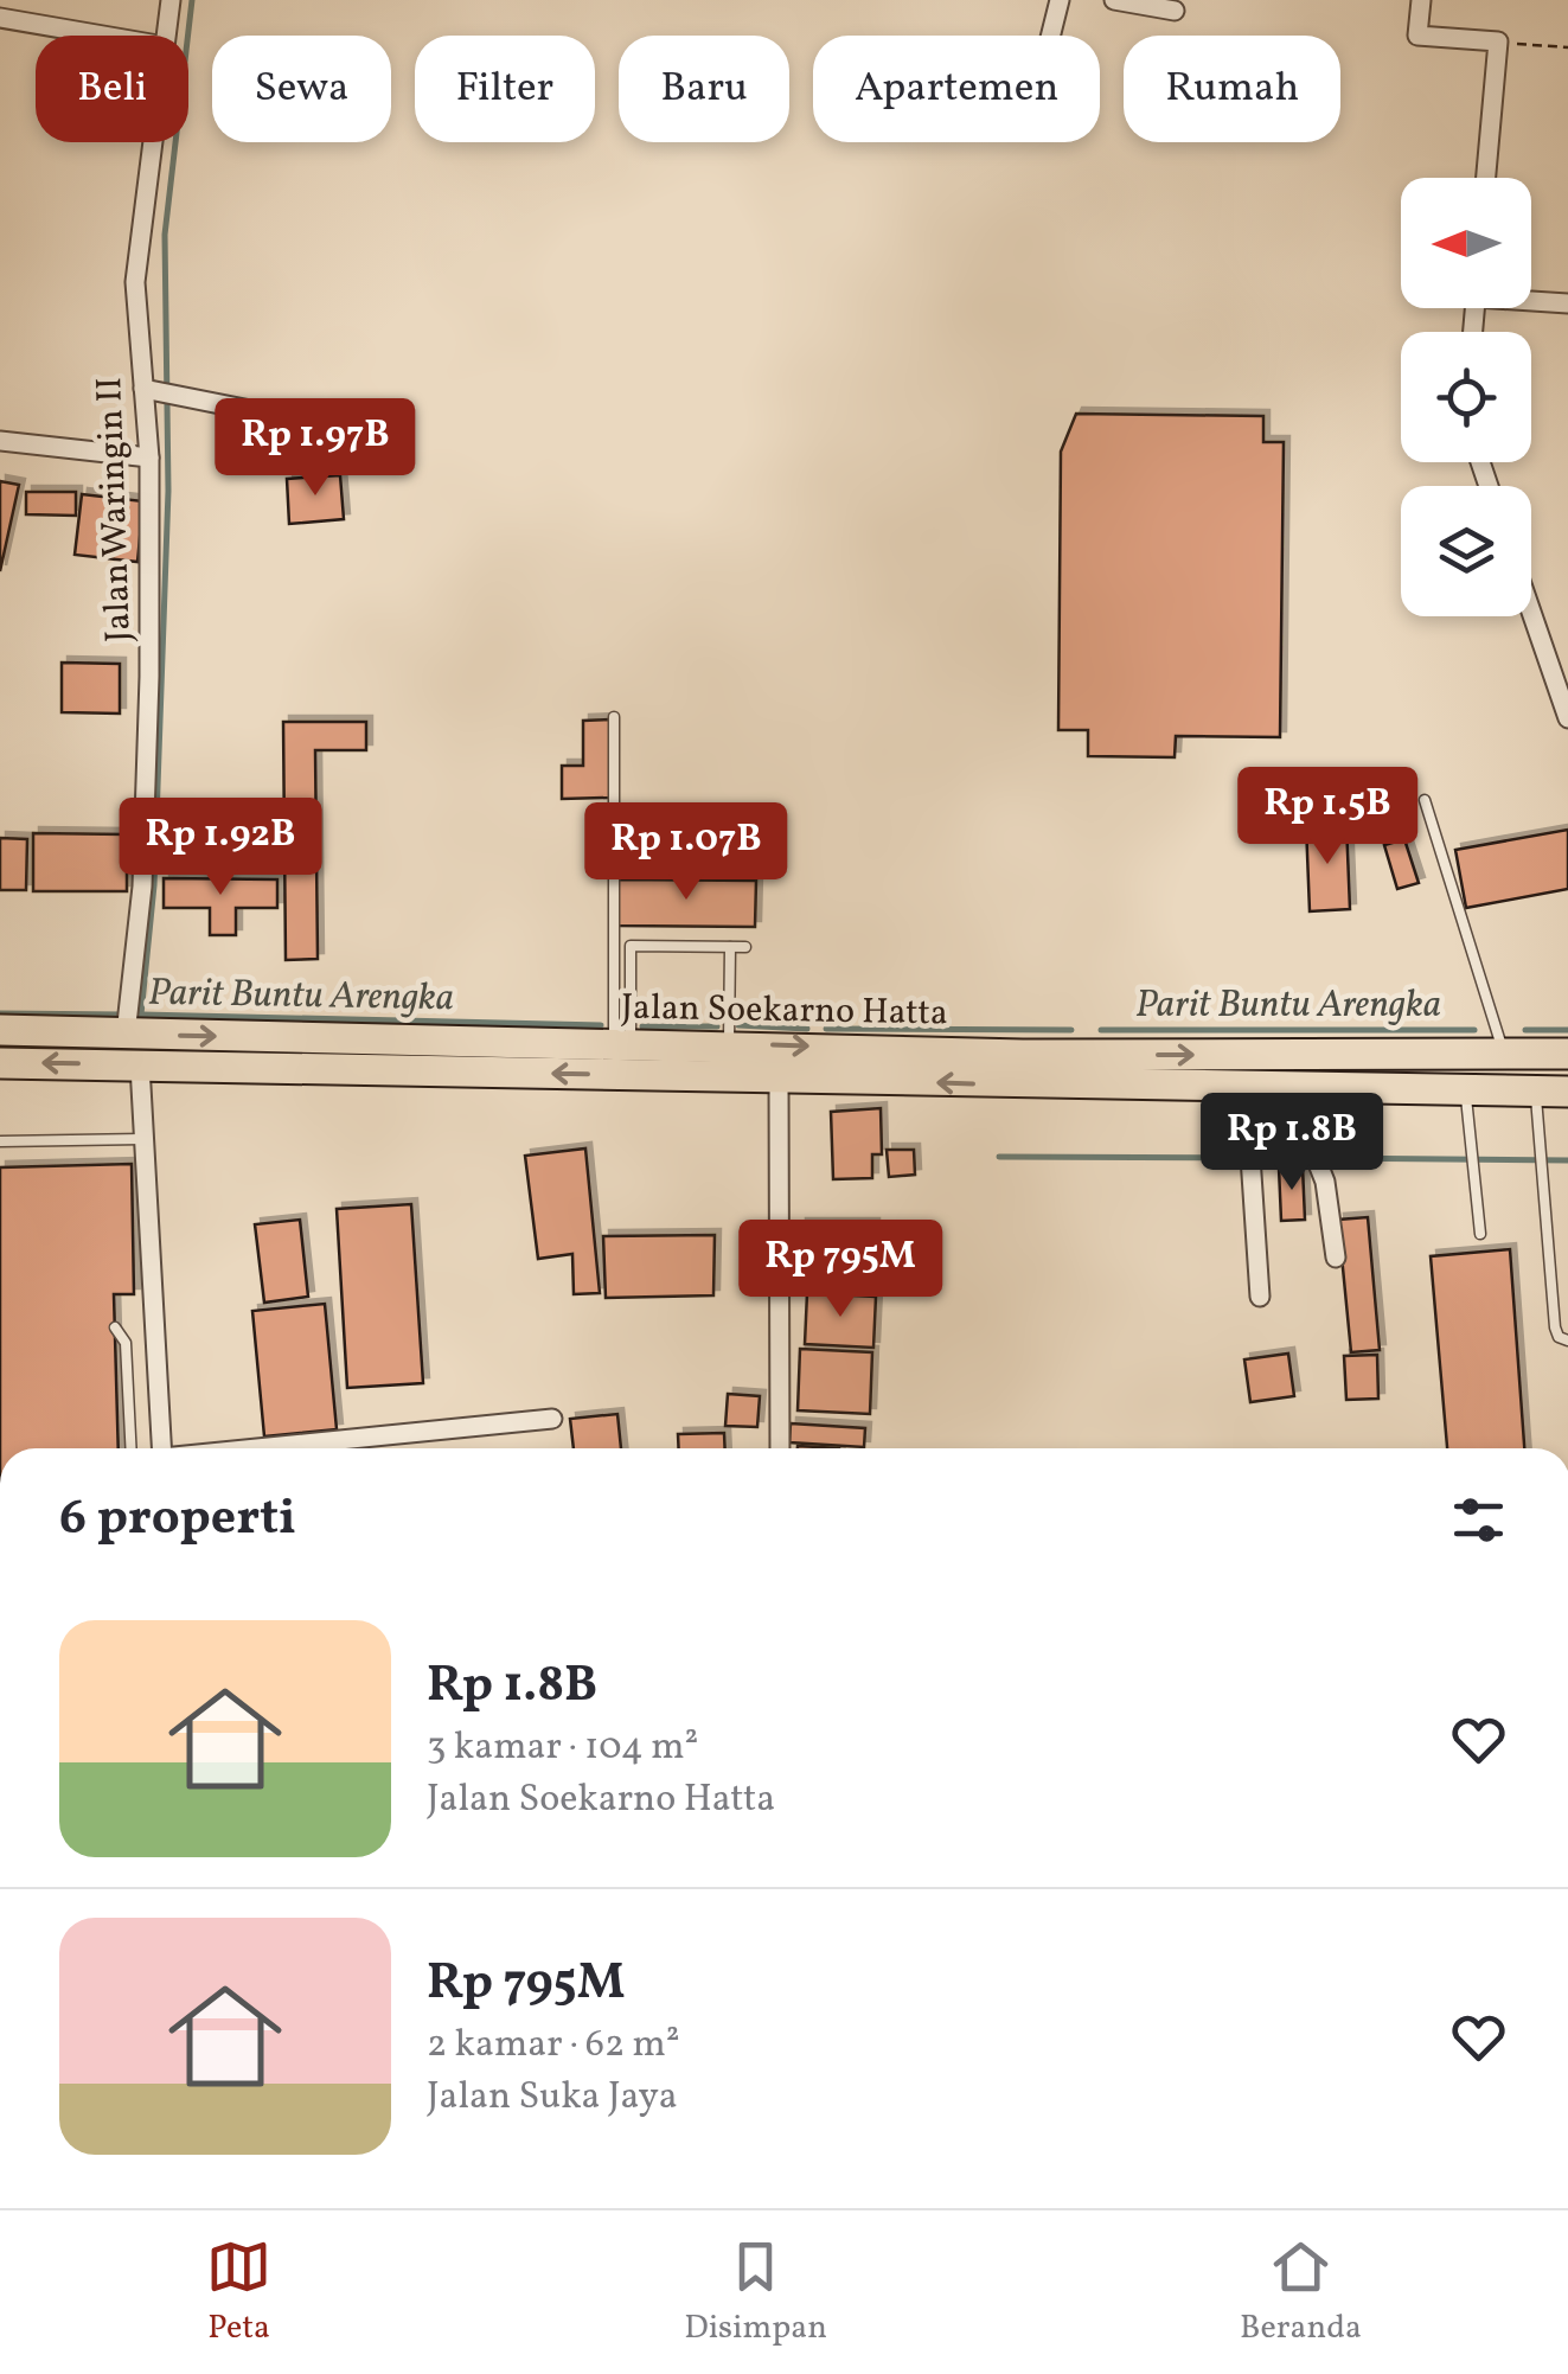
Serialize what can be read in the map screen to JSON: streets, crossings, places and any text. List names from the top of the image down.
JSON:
{
  "streets": {
    "main road": ["Jalan Soekarno Hatta"],
    "street": ["Jalan Waringin II"]
  },
  "crossings": [
    ["Jalan Waringin II", "Jalan Soekarno Hatta"]
  ],
  "water": ["Parit Buntu Arengka"],
  "north": "left",
  "page": {
    "chip": [
      "Beli",
      "Sewa",
      "Filter",
      "Baru",
      "Apartemen",
      "Rumah"
    ],
    "price": [
      "Rp 1.97B",
      "Rp 1.5B",
      "Rp 1.92B",
      "Rp 1.07B",
      "Rp 1.8B",
      "Rp 795M"
    ],
    "heading": "6 properti",
    "list": [
      {
        "name": "Rp 1.8B",
        "note": "3 kamar · 104 m² · Jalan Soekarno Hatta"
      },
      {
        "name": "Rp 795M",
        "note": "2 kamar · 62 m² · Jalan Suka Jaya"
      }
    ],
    "tabs": ["Peta", "Disimpan", "Beranda"]
  }
}
